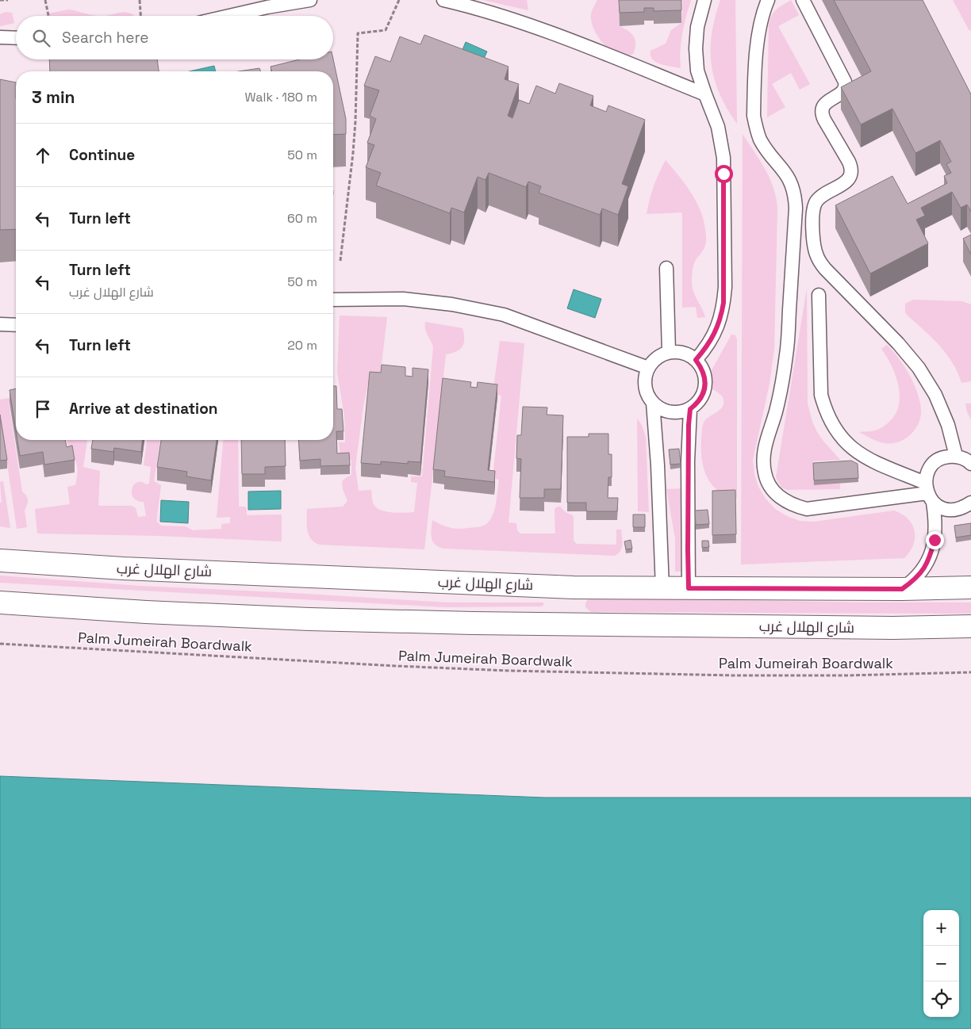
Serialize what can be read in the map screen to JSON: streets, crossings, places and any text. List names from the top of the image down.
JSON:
{
  "streets": {
    "main road": ["شارع الهلال غرب"],
    "path": ["Palm Jumeirah Boardwalk"]
  },
  "page": {
    "search": "Search here",
    "heading": ["3 min", "Walk · 180 m"],
    "list": [
      ["Continue", "50 m"],
      ["Turn left", "60 m"],
      ["Turn left", "شارع الهلال غرب", "50 m"],
      ["Turn left", "20 m"],
      "Arrive at destination"
    ],
    "map_buttons": ["+", "−"]
  }
}
